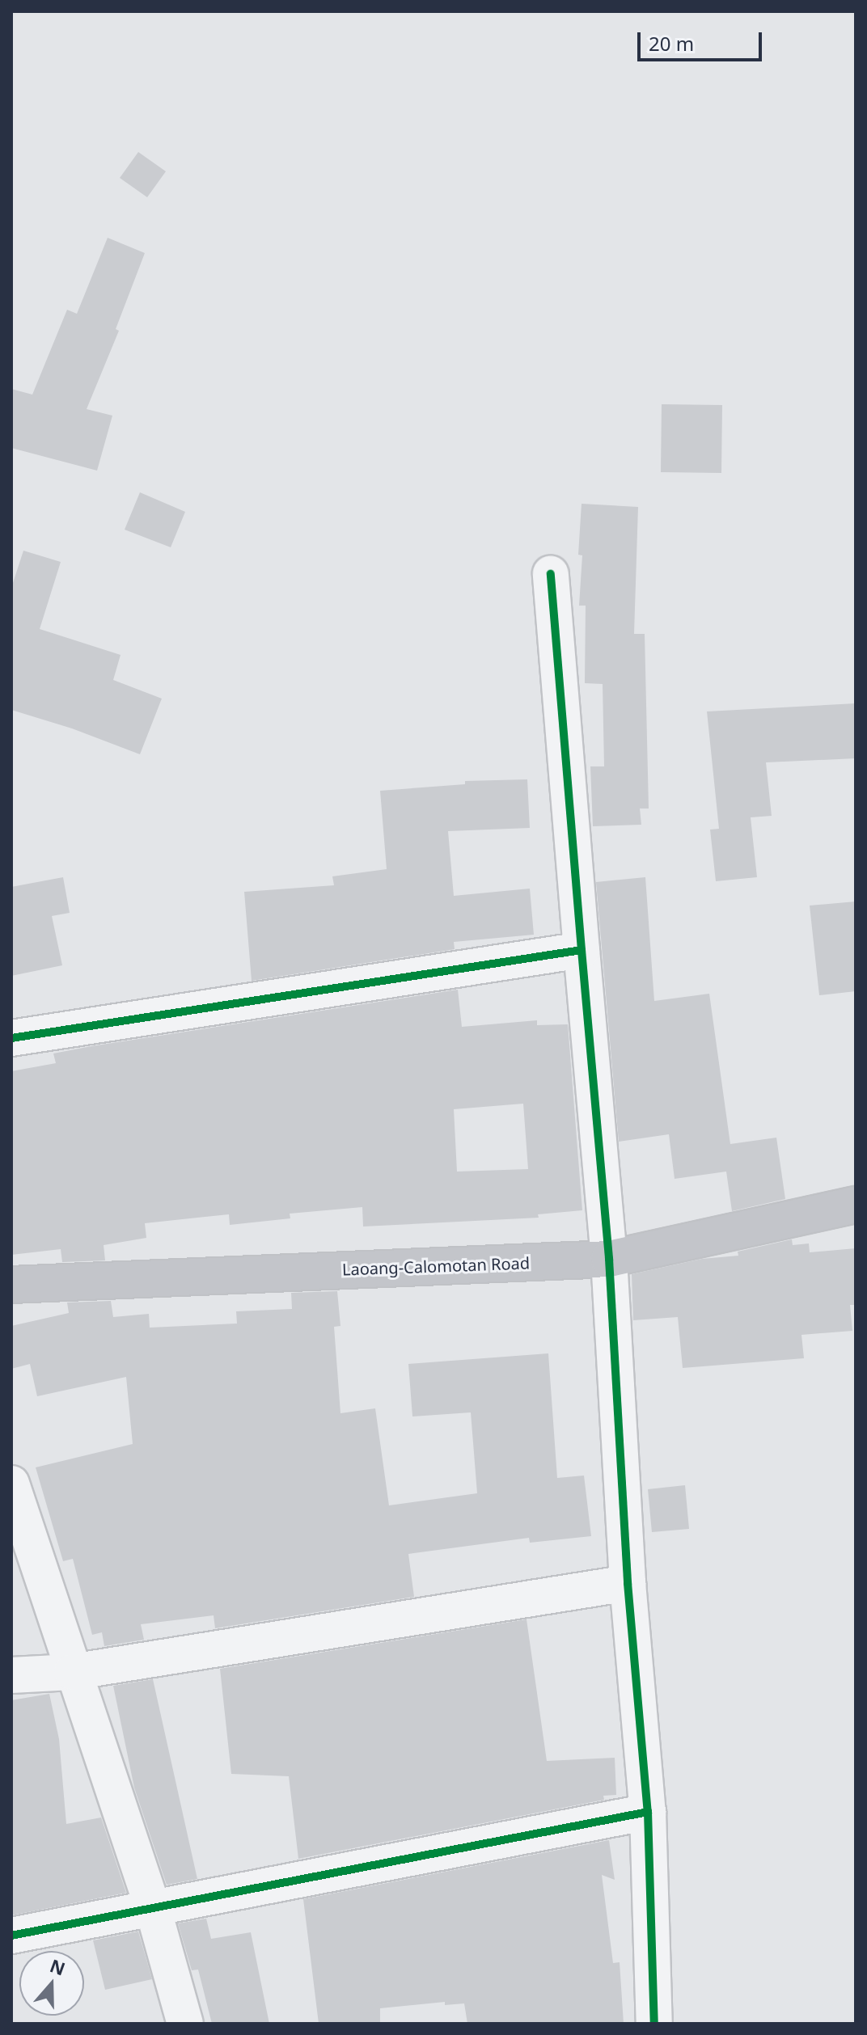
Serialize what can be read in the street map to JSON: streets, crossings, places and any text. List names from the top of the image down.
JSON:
{
  "streets": {
    "main road": ["Laoang-Calomotan Road"]
  },
  "scale_bar": "20 m",
  "north": "top"
}
